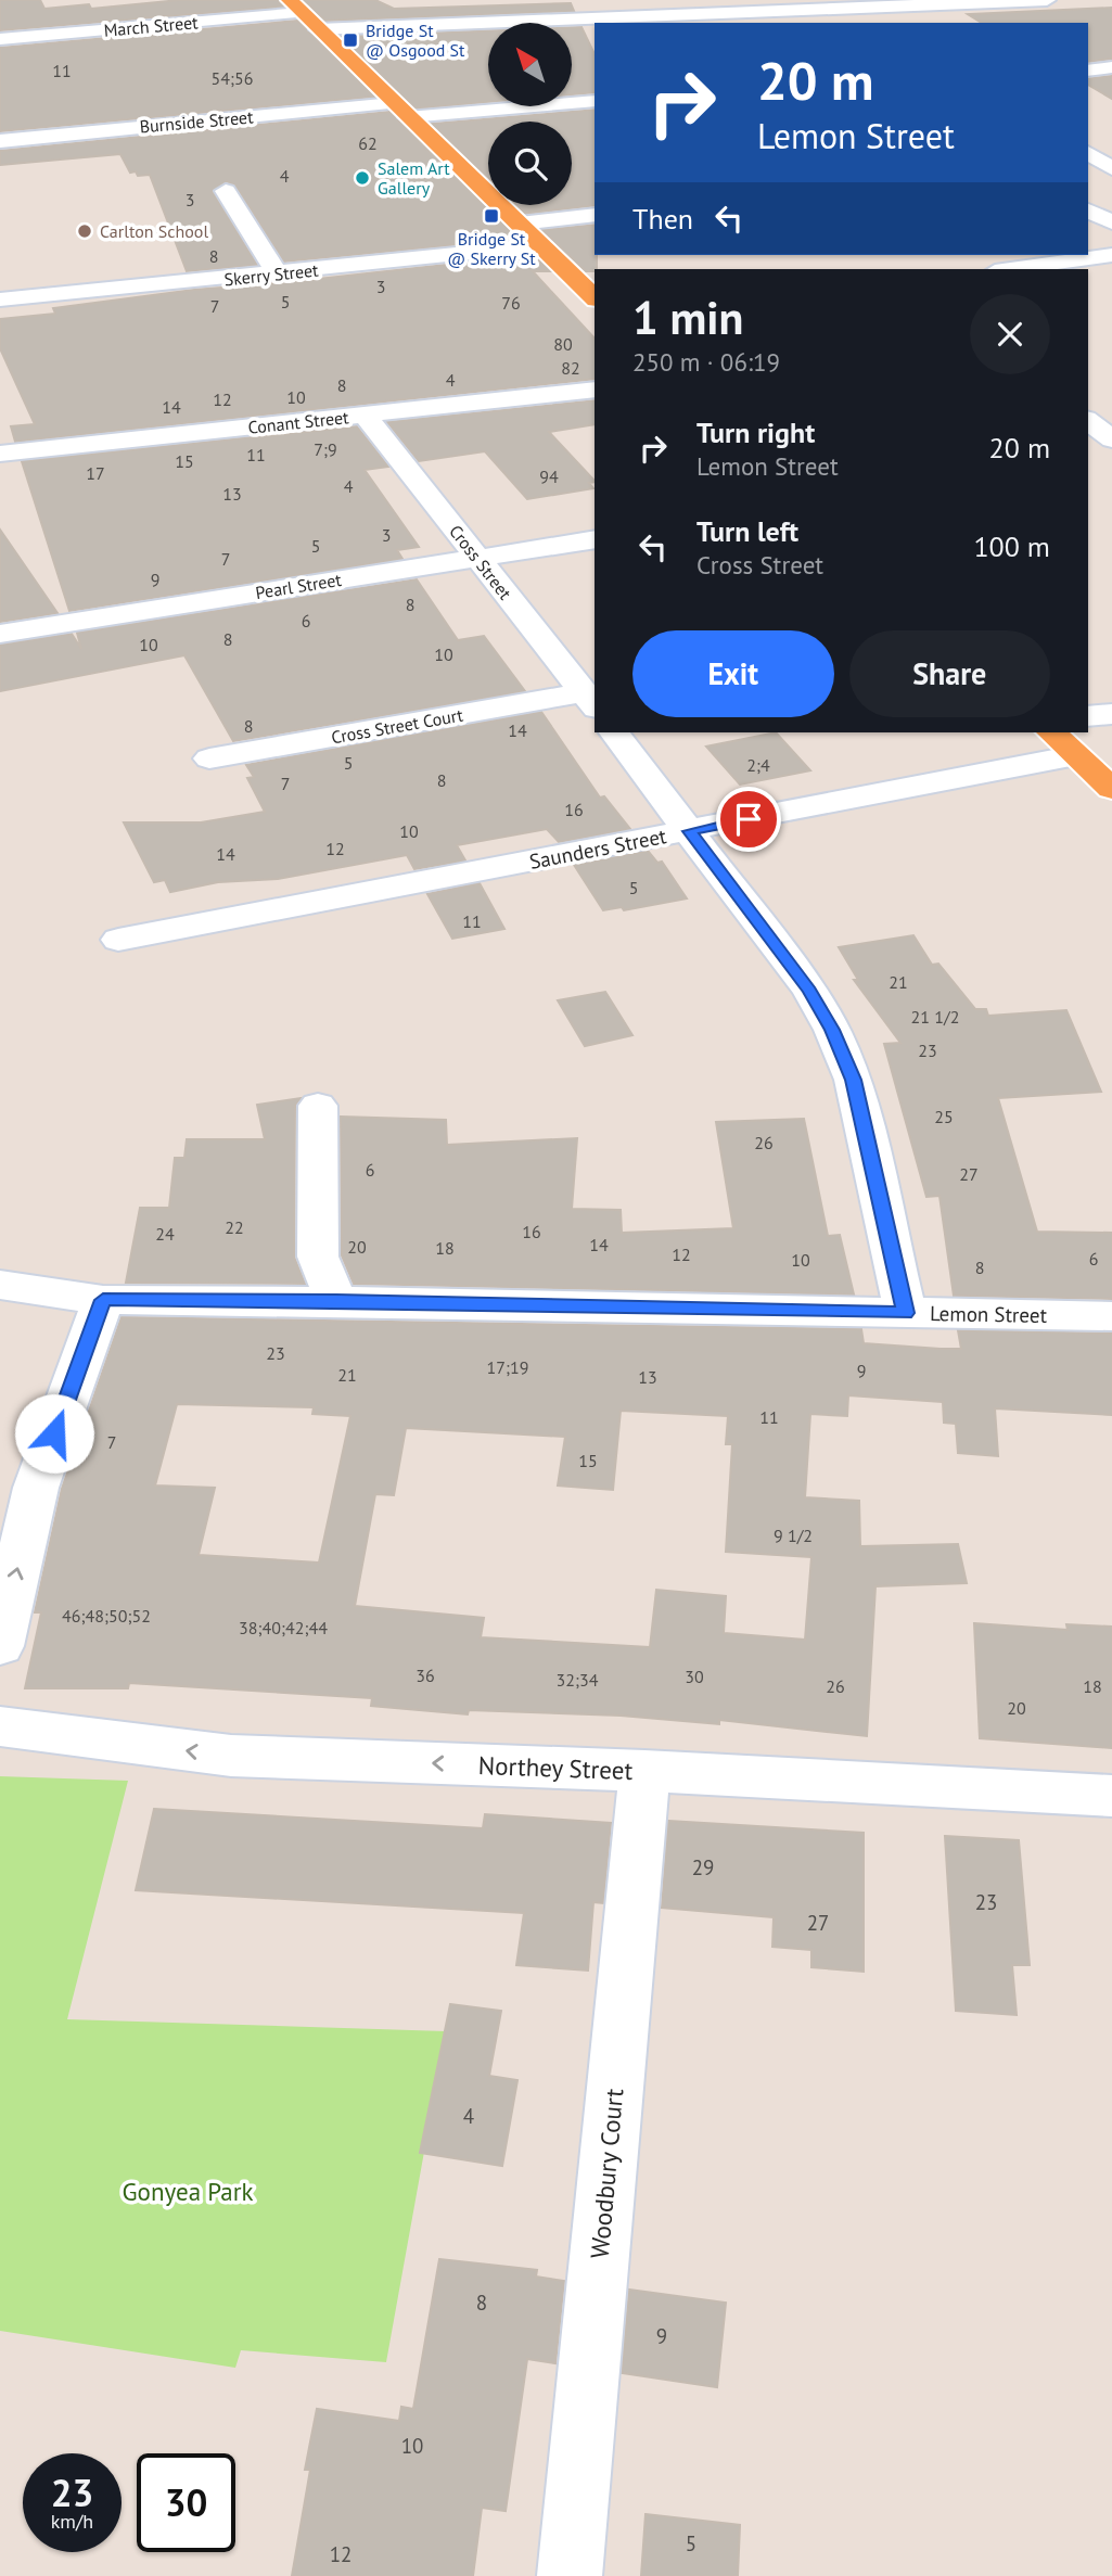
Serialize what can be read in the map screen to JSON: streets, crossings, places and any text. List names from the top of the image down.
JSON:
{
  "streets": {
    "street": [
      "March Street",
      "Burnside Street",
      "Skerry Street",
      "Conant Street",
      "Cross Street",
      "Pearl Street",
      "Cross Street Court",
      "Saunders Street",
      "Lemon Street",
      "Northey Street",
      "Woodbury Court"
    ]
  },
  "crossings": [
    ["Conant Street", "Cross Street"],
    ["Cross Street", "Pearl Street"],
    ["Cross Street", "Cross Street Court"],
    ["Northey Street", "Woodbury Court"]
  ],
  "one_way": ["Northey Street"],
  "parks": ["Gonyea Park"],
  "places": {
    "transit": ["Bridge St @ Osgood St", "Bridge St @ Skerry St"],
    "other": ["Salem Art Gallery", "Carlton School"]
  },
  "house_numbers": [
    "11",
    "54;56",
    "62",
    "4",
    "3",
    "8",
    "3",
    "5",
    "76",
    "7",
    "80",
    "82",
    "4",
    "8",
    "10",
    "12",
    "14",
    "7;9",
    "11",
    "15",
    "17",
    "94",
    "4",
    "13",
    "3",
    "5",
    "7",
    "9",
    "8",
    "6",
    "8",
    "10",
    "10",
    "8",
    "14",
    "5",
    "2;4",
    "8",
    "7",
    "16",
    "10",
    "12",
    "14",
    "5",
    "11",
    "21",
    "21 1/2",
    "23",
    "25",
    "26",
    "6",
    "27",
    "22",
    "16",
    "24",
    "14",
    "20",
    "18",
    "12",
    "6",
    "10",
    "8",
    "23",
    "17;19",
    "9",
    "21",
    "13",
    "11",
    "7",
    "15",
    "9 1/2",
    "46;48;50;52",
    "38;40;42;44",
    "36",
    "30",
    "32;34",
    "26",
    "18",
    "20",
    "29",
    "23",
    "27",
    "4",
    "8",
    "9",
    "10",
    "5",
    "12"
  ],
  "north": "top left",
  "page": {
    "turn": ["20 m", "Lemon Street"],
    "then": "Then",
    "heading": ["1 min", "250 m · 06:19"],
    "list": [
      {
        "name": "Turn right",
        "note": "Lemon Street",
        "value": "20 m"
      },
      {
        "name": "Turn left",
        "note": "Cross Street",
        "value": "100 m"
      }
    ],
    "buttons": ["Exit", "Share"],
    "speed": "23 km/h",
    "limit": "30"
  }
}
